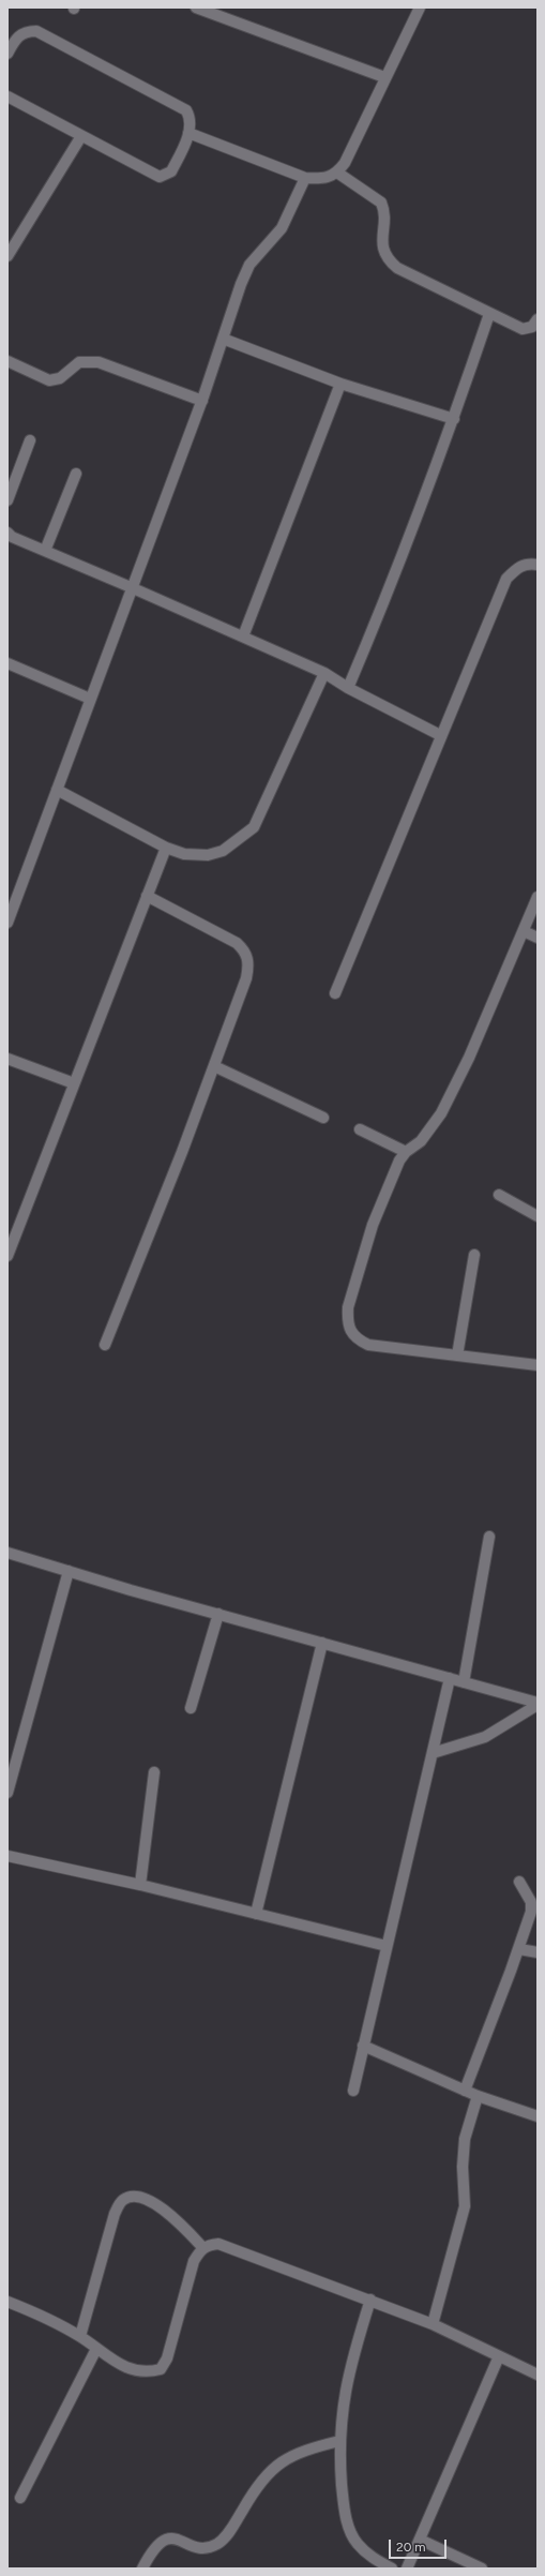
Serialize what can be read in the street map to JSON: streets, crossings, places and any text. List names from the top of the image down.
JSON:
{
  "scale_bar": "20 m"
}
